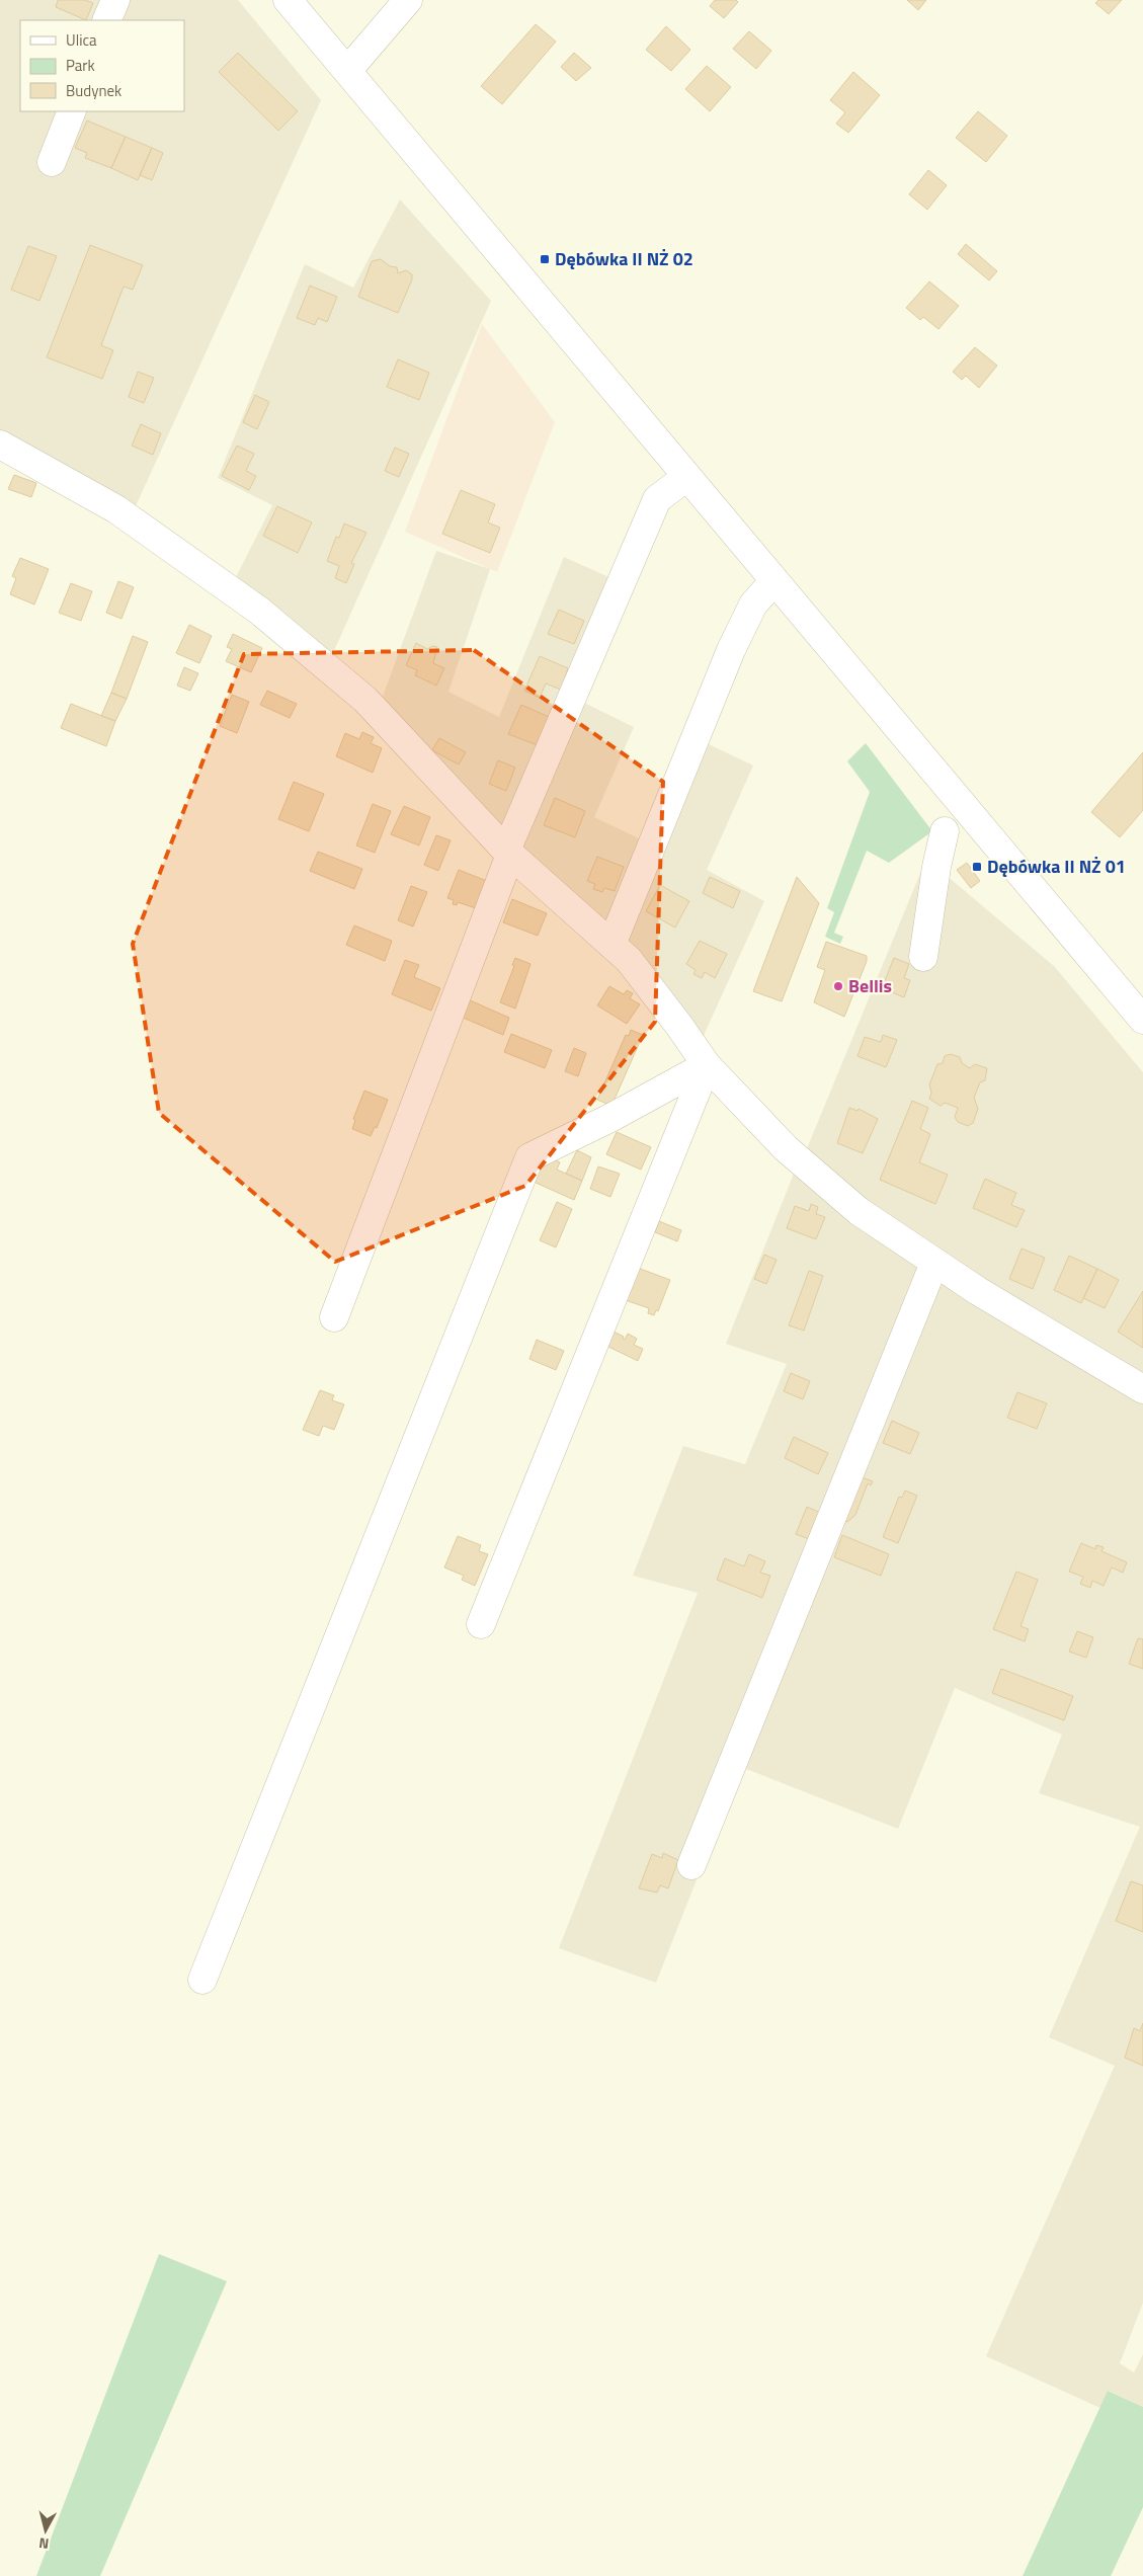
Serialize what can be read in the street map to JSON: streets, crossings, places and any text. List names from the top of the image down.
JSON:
{
  "places": {
    "transit": ["Dębówka II NŻ 02", "Dębówka II NŻ 01"],
    "other": ["Bellis"]
  },
  "legend": ["Ulica", "Park", "Budynek"],
  "north": "bottom"
}
